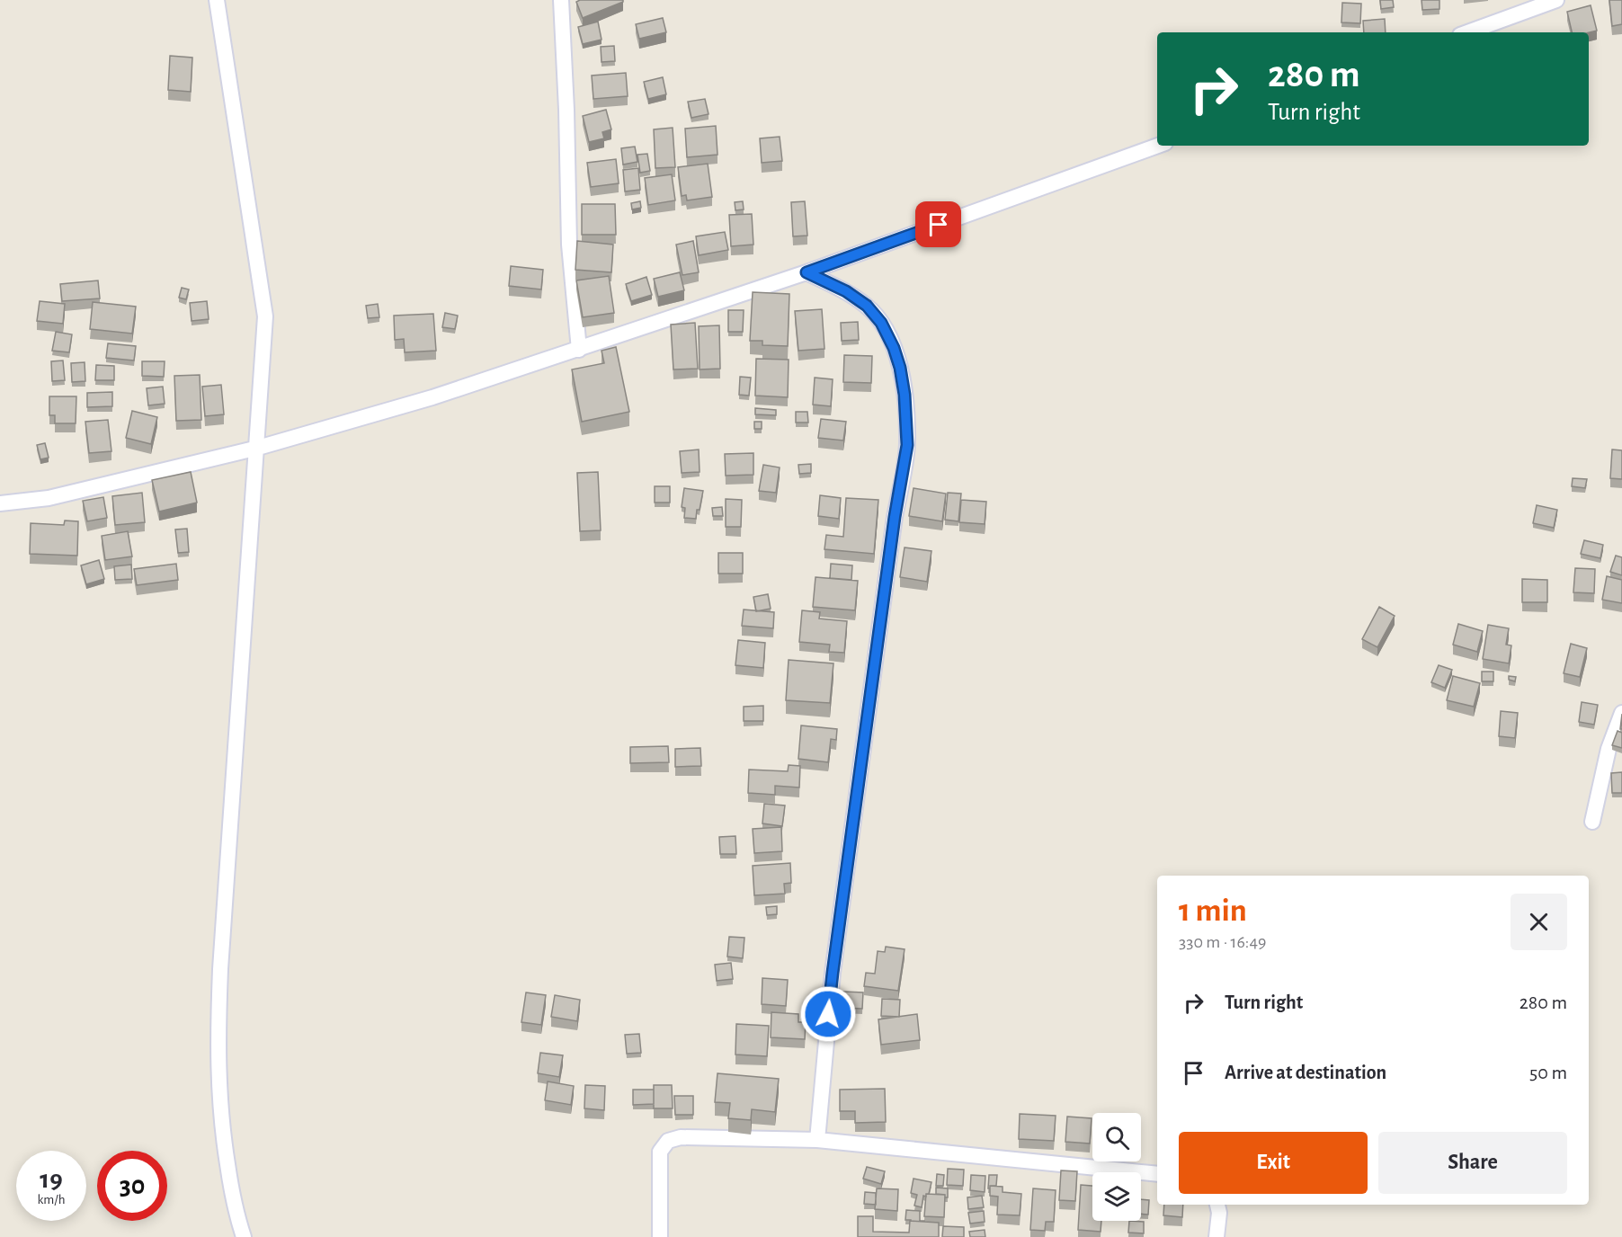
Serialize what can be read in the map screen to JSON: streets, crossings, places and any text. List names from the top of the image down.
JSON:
{
  "page": {
    "turn": ["280 m", "Turn right"],
    "heading": ["1 min", "330 m · 16:49"],
    "list": [
      {
        "name": "Turn right",
        "value": "280 m"
      },
      {
        "name": "Arrive at destination",
        "value": "50 m"
      }
    ],
    "buttons": ["Exit", "Share"],
    "speed": "19 km/h",
    "limit": "30"
  }
}
